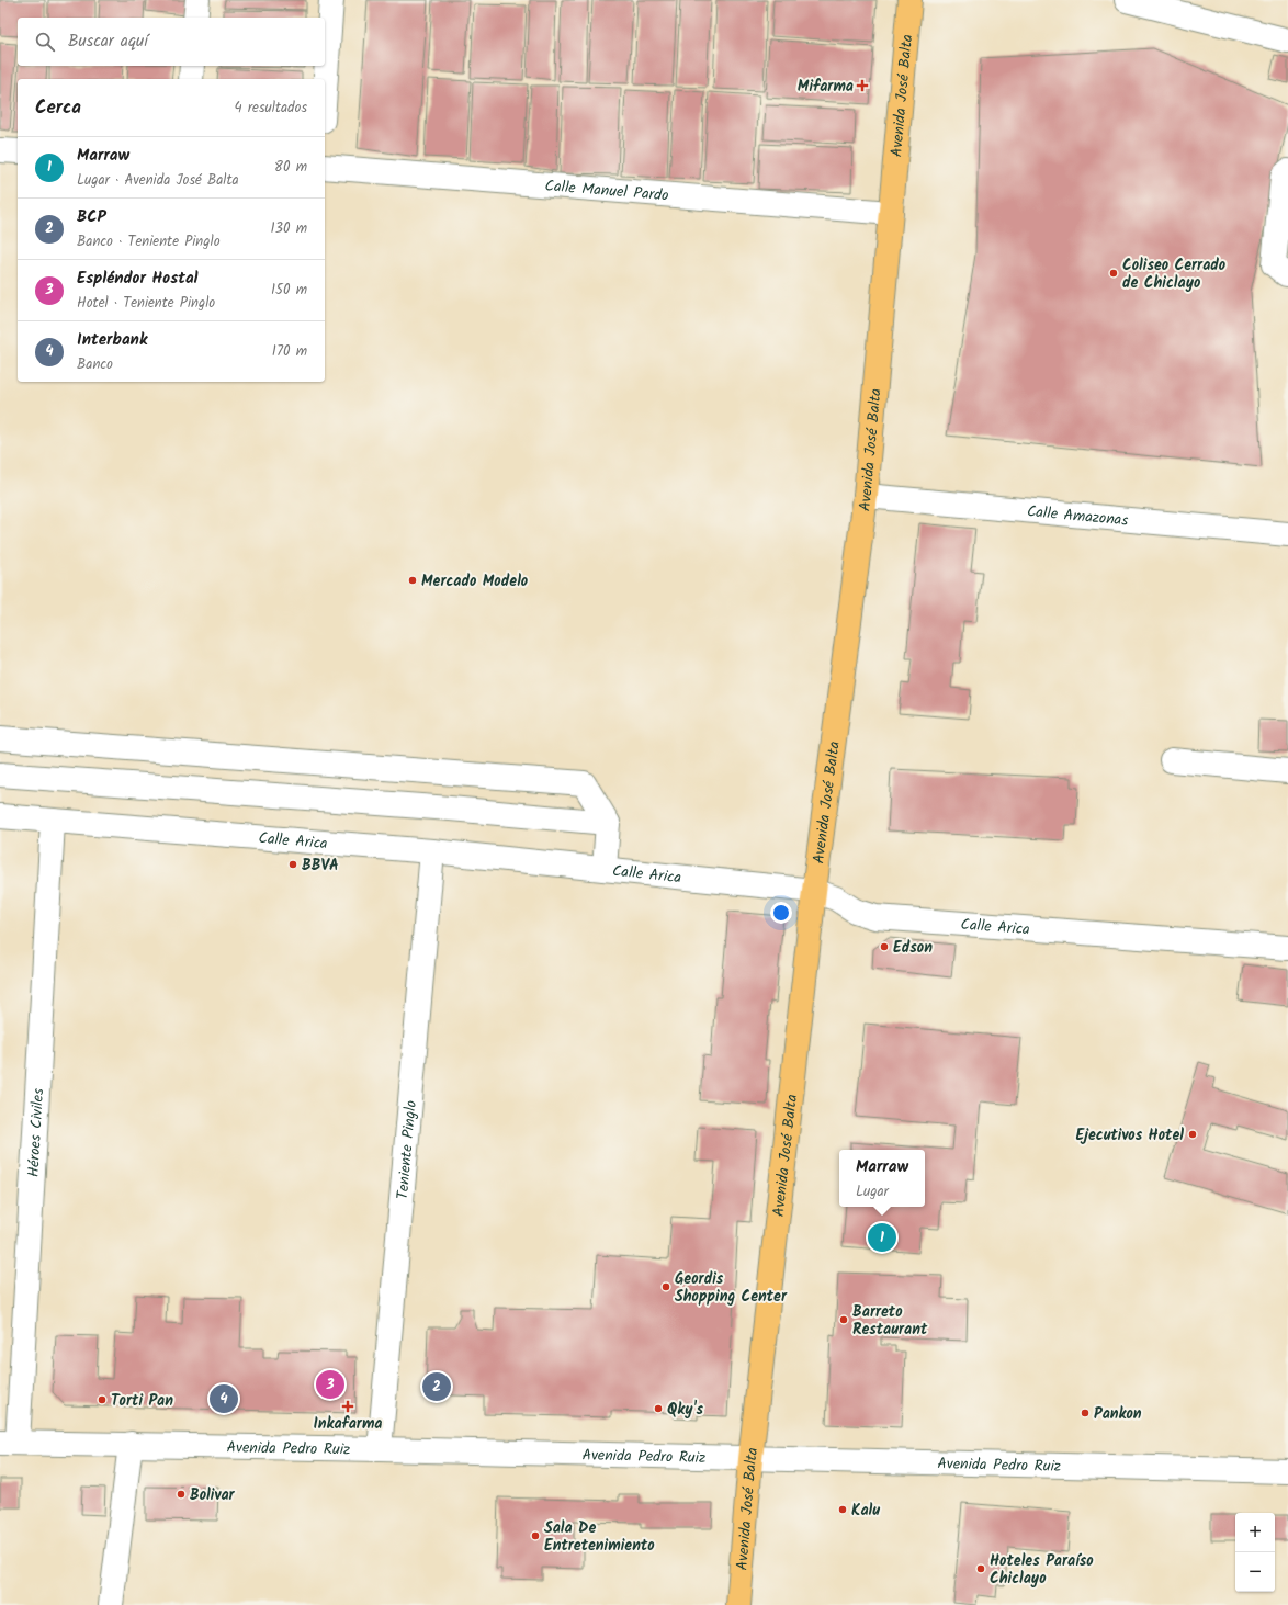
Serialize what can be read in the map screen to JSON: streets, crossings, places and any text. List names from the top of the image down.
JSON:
{
  "streets": {
    "main road": ["Avenida José Balta"],
    "street": [
      "Calle Manuel Pardo",
      "Calle Amazonas",
      "Calle Arica",
      "Héroes Civiles",
      "Teniente Pinglo",
      "Avenida Pedro Ruiz"
    ]
  },
  "crossings": [
    ["Avenida José Balta", "Calle Manuel Pardo"],
    ["Avenida José Balta", "Calle Amazonas"],
    ["Avenida José Balta", "Calle Arica"],
    ["Avenida José Balta", "Avenida Pedro Ruiz"],
    ["Calle Arica", "Héroes Civiles"],
    ["Calle Arica", "Teniente Pinglo"],
    ["Héroes Civiles", "Avenida Pedro Ruiz"],
    ["Teniente Pinglo", "Avenida Pedro Ruiz"]
  ],
  "places": {
    "health": ["Mifarma", "Inkafarma"],
    "other": [
      "Coliseo Cerrado de Chiclayo",
      "Mercado Modelo",
      "BBVA",
      "Edson",
      "Ejecutivos Hotel",
      "Geordis Shopping Center",
      "Barreto Restaurant",
      "Torti Pan",
      "Qky's",
      "Pankon",
      "Bolivar",
      "Kalu",
      "Sala De Entretenimiento",
      "Hoteles Paraíso Chiclayo"
    ]
  },
  "page": {
    "search": "Buscar aquí",
    "heading": ["Cerca", "4 resultados"],
    "list": [
      {
        "mark": "1",
        "name": "Marraw",
        "note": "Lugar · Avenida José Balta",
        "value": "80 m"
      },
      {
        "mark": "2",
        "name": "BCP",
        "note": "Banco · Teniente Pinglo",
        "value": "130 m"
      },
      {
        "mark": "3",
        "name": "Espléndor Hostal",
        "note": "Hotel · Teniente Pinglo",
        "value": "150 m"
      },
      {
        "mark": "4",
        "name": "Interbank",
        "note": "Banco",
        "value": "170 m"
      }
    ],
    "popup": ["Marraw", "Lugar"],
    "pins": [
      "1",
      "3",
      "2",
      "4"
    ],
    "map_buttons": ["+", "−"]
  }
}
